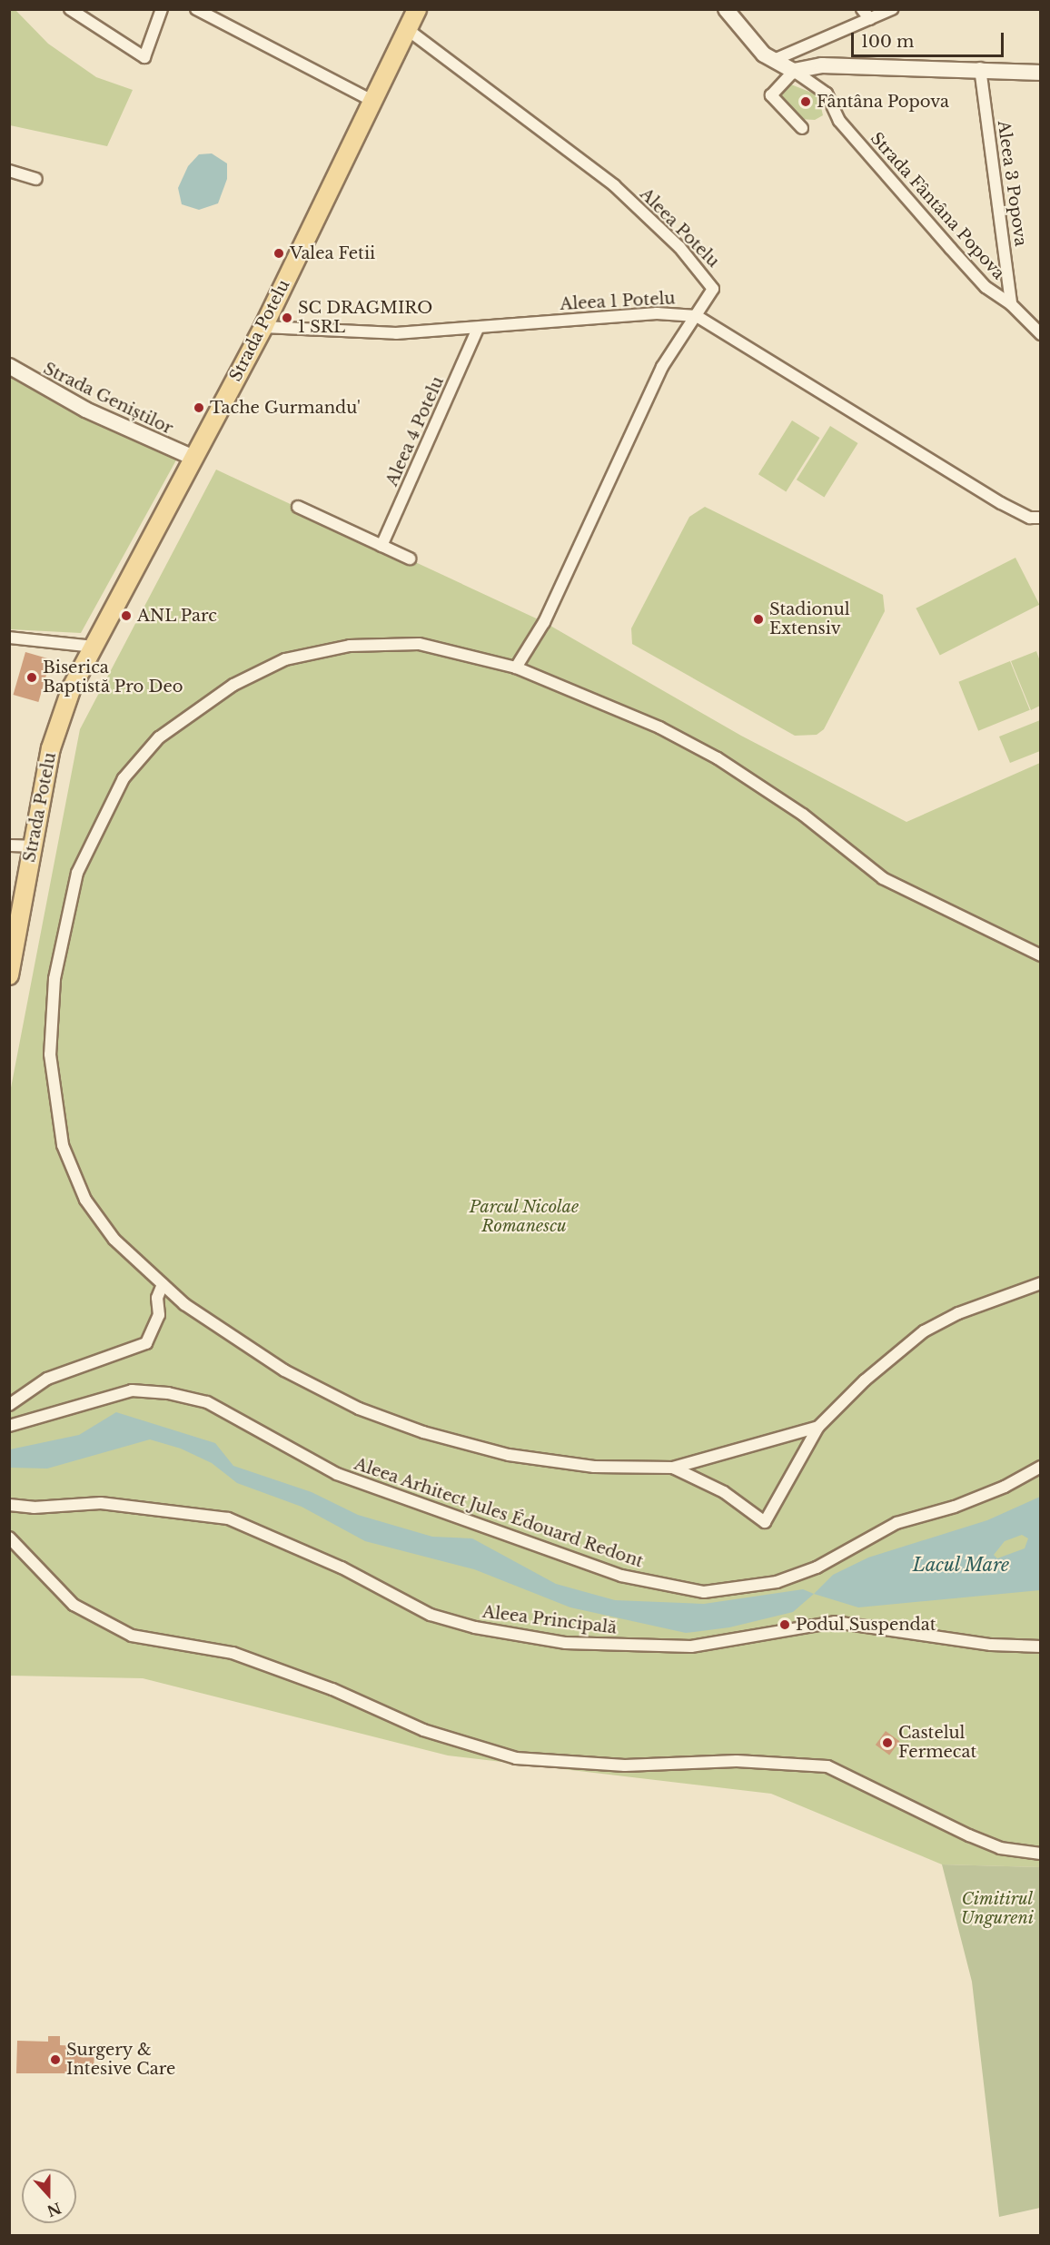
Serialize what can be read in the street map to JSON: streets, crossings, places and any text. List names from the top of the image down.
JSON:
{
  "streets": {
    "main road": ["Strada Potelu"],
    "street": [
      "Aleea 3 Popova",
      "Strada Fântâna Popova",
      "Aleea Potelu",
      "Aleea 1 Potelu",
      "Strada Geniștilor",
      "Aleea 4 Potelu",
      "Aleea Arhitect Jules Édouard Redont",
      "Aleea Principală"
    ]
  },
  "crossings": [
    ["Aleea 3 Popova", "Strada Fântâna Popova"],
    ["Aleea Potelu", "Aleea 1 Potelu"],
    ["Aleea Potelu", "Strada Potelu"],
    ["Aleea 1 Potelu", "Strada Potelu"],
    ["Aleea 1 Potelu", "Aleea 4 Potelu"],
    ["Strada Potelu", "Strada Geniștilor"]
  ],
  "water": ["Lacul Mare"],
  "parks": ["Parcul Nicolae Romanescu", "Cimitirul Ungureni"],
  "places": [
    "Fântâna Popova",
    "Valea Fetii",
    "SC DRAGMIRO 1 SRL",
    "Tache Gurmandu'",
    "ANL Parc",
    "Stadionul Extensiv",
    "Biserica Baptistă Pro Deo",
    "Podul Suspendat",
    "Castelul Fermecat",
    "Surgery & Intesive Care"
  ],
  "scale_bar": "100 m",
  "north": "bottom"
}
